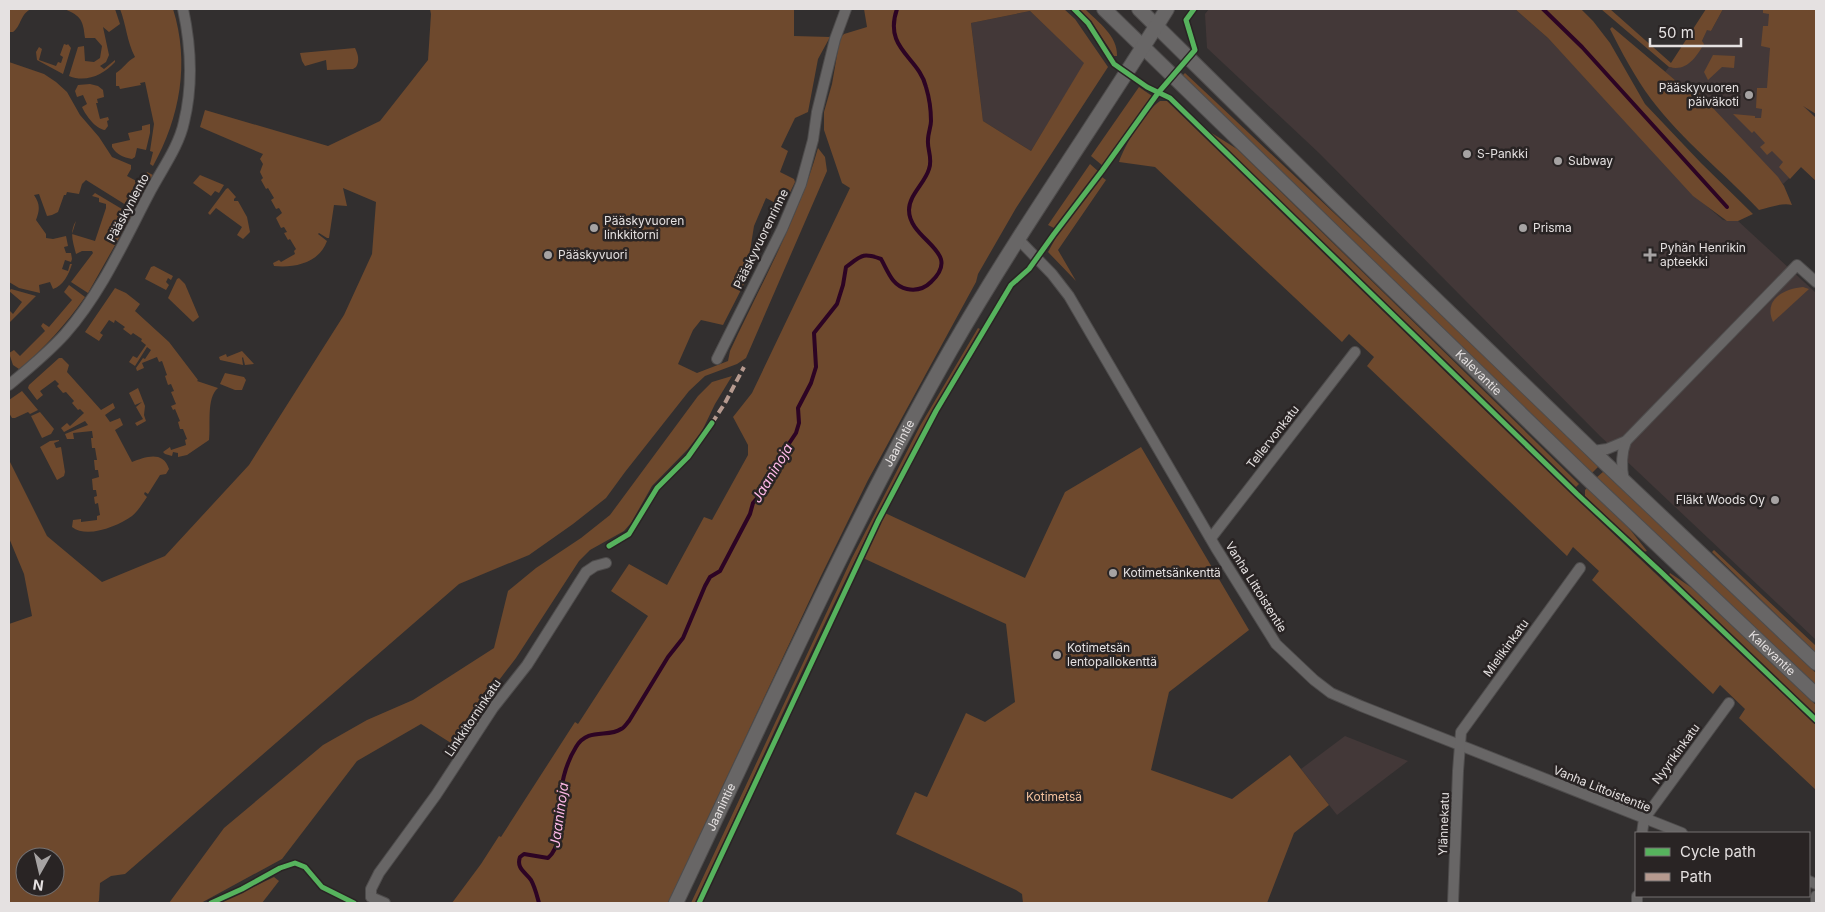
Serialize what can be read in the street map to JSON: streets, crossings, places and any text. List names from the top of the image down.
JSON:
{
  "streets": {
    "main road": ["Kalevantie", "Jaanintie"],
    "street": [
      "Pääskynlento",
      "Pääskyvuorenrinne",
      "Tellervonkatu",
      "Vanha Littoistentie",
      "Mielikinkatu",
      "Linkkitorninkatu",
      "Nyyrikinkatu",
      "Ylännekatu"
    ]
  },
  "crossings": [
    ["Kalevantie", "Jaanintie"],
    ["Tellervonkatu", "Vanha Littoistentie"],
    ["Jaanintie", "Vanha Littoistentie"],
    ["Vanha Littoistentie", "Mielikinkatu"],
    ["Vanha Littoistentie", "Nyyrikinkatu"],
    ["Vanha Littoistentie", "Ylännekatu"],
    ["Mielikinkatu", "Ylännekatu"]
  ],
  "water": ["Jaaninoja"],
  "parks": ["Kotimetsä"],
  "places": {
    "other": [
      "Pääskyvuoren päiväkoti",
      "S-Pankki",
      "Subway",
      "Pääskyvuoren linkkitorni",
      "Prisma",
      "Pääskyvuori",
      "Fläkt Woods Oy",
      "Kotimetsänkenttä",
      "Kotimetsän lentopallokenttä"
    ],
    "health": ["Pyhän Henrikin apteekki"]
  },
  "legend": ["Cycle path", "Path"],
  "scale_bar": "50 m",
  "north": "bottom"
}
